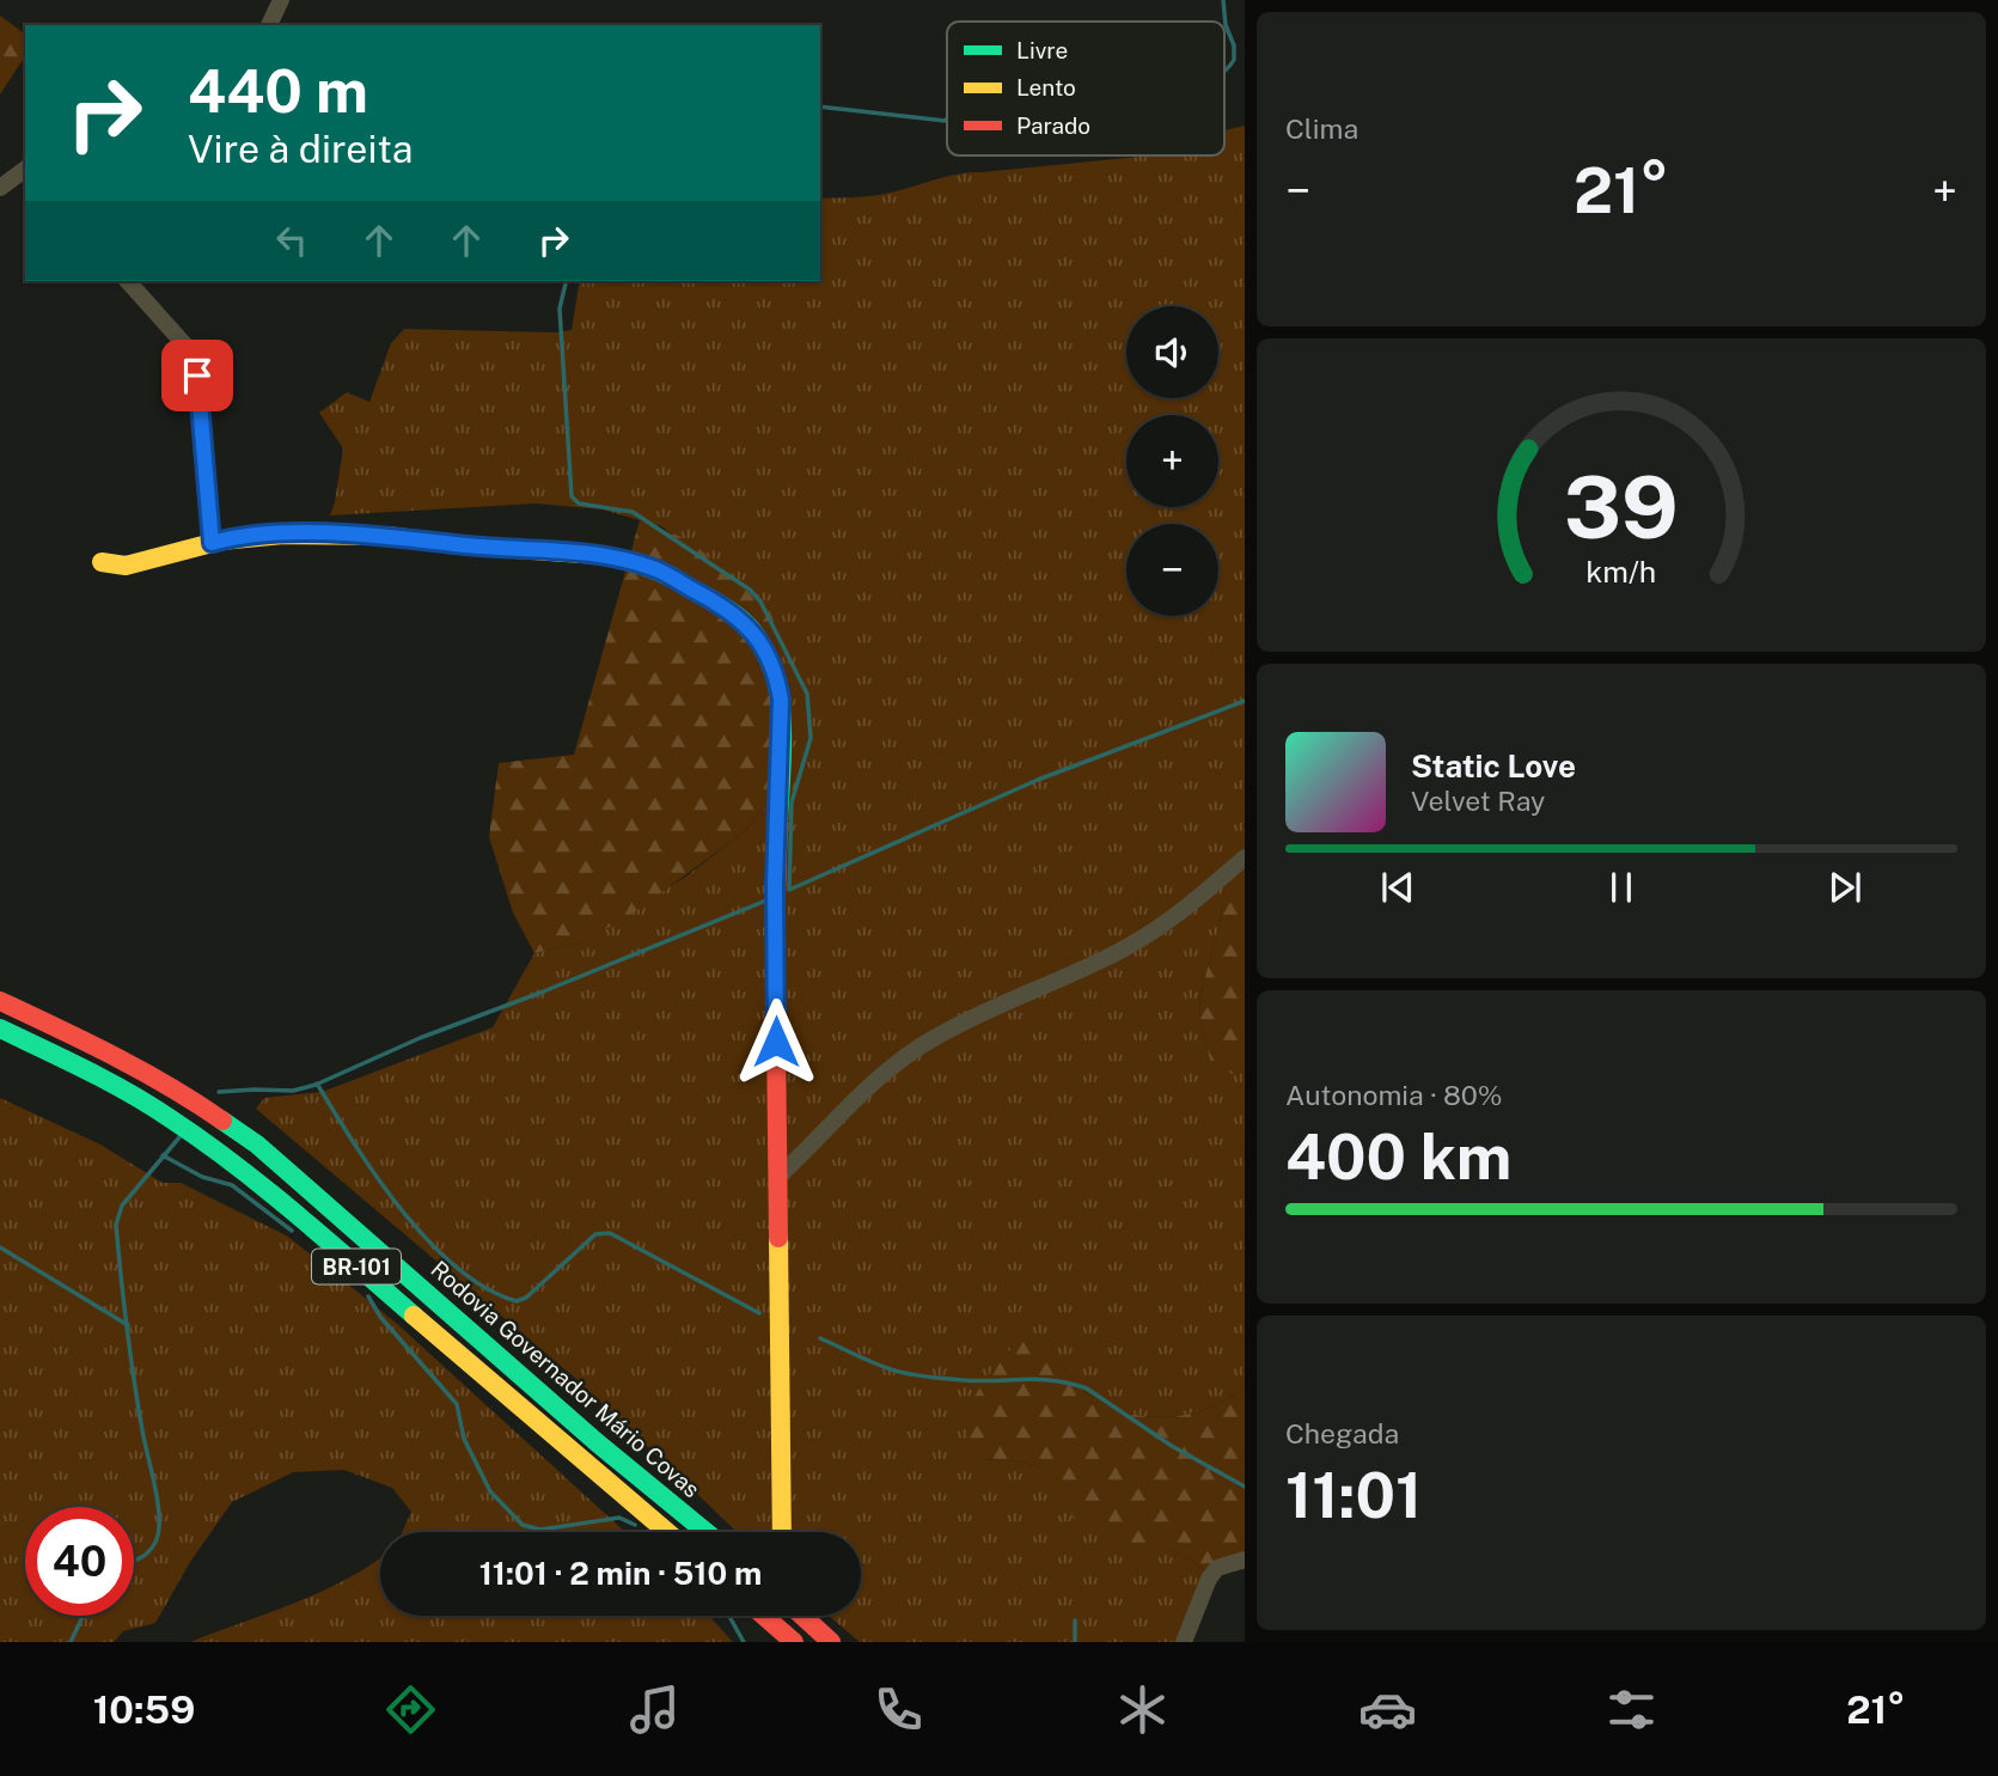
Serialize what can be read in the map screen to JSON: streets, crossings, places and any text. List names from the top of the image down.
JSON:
{
  "streets": {
    "main road": ["BR-101", "Rodovia Governador Mário Covas"]
  },
  "legend": ["Livre", "Lento", "Parado"],
  "page": {
    "tile": [
      "Clima",
      ["Autonomia · 80%", "400 km"],
      ["Chegada", "11:01"]
    ],
    "turn": ["440 m", "Vire à direita"],
    "heat": ["−", "21°", "+"],
    "map_buttons": ["+", "−"],
    "song": ["Static Love", "Velvet Ray"],
    "limit": "40",
    "trip": "11:01 · 2 min · 510 m",
    "tabs": ["10:59", "21°"],
    "gauge": ["39", "km/h"]
  }
}
